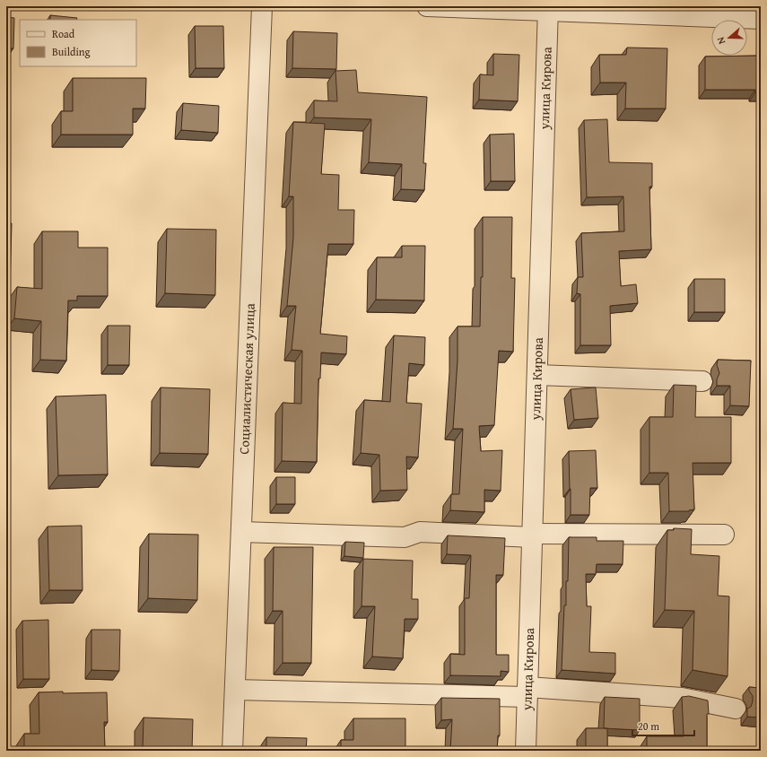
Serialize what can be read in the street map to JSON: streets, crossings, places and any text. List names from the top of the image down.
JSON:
{
  "streets": {
    "street": ["улица Кирова", "Социалистическая улица"]
  },
  "legend": ["Road", "Building"],
  "scale_bar": "20 m",
  "north": "left"
}
